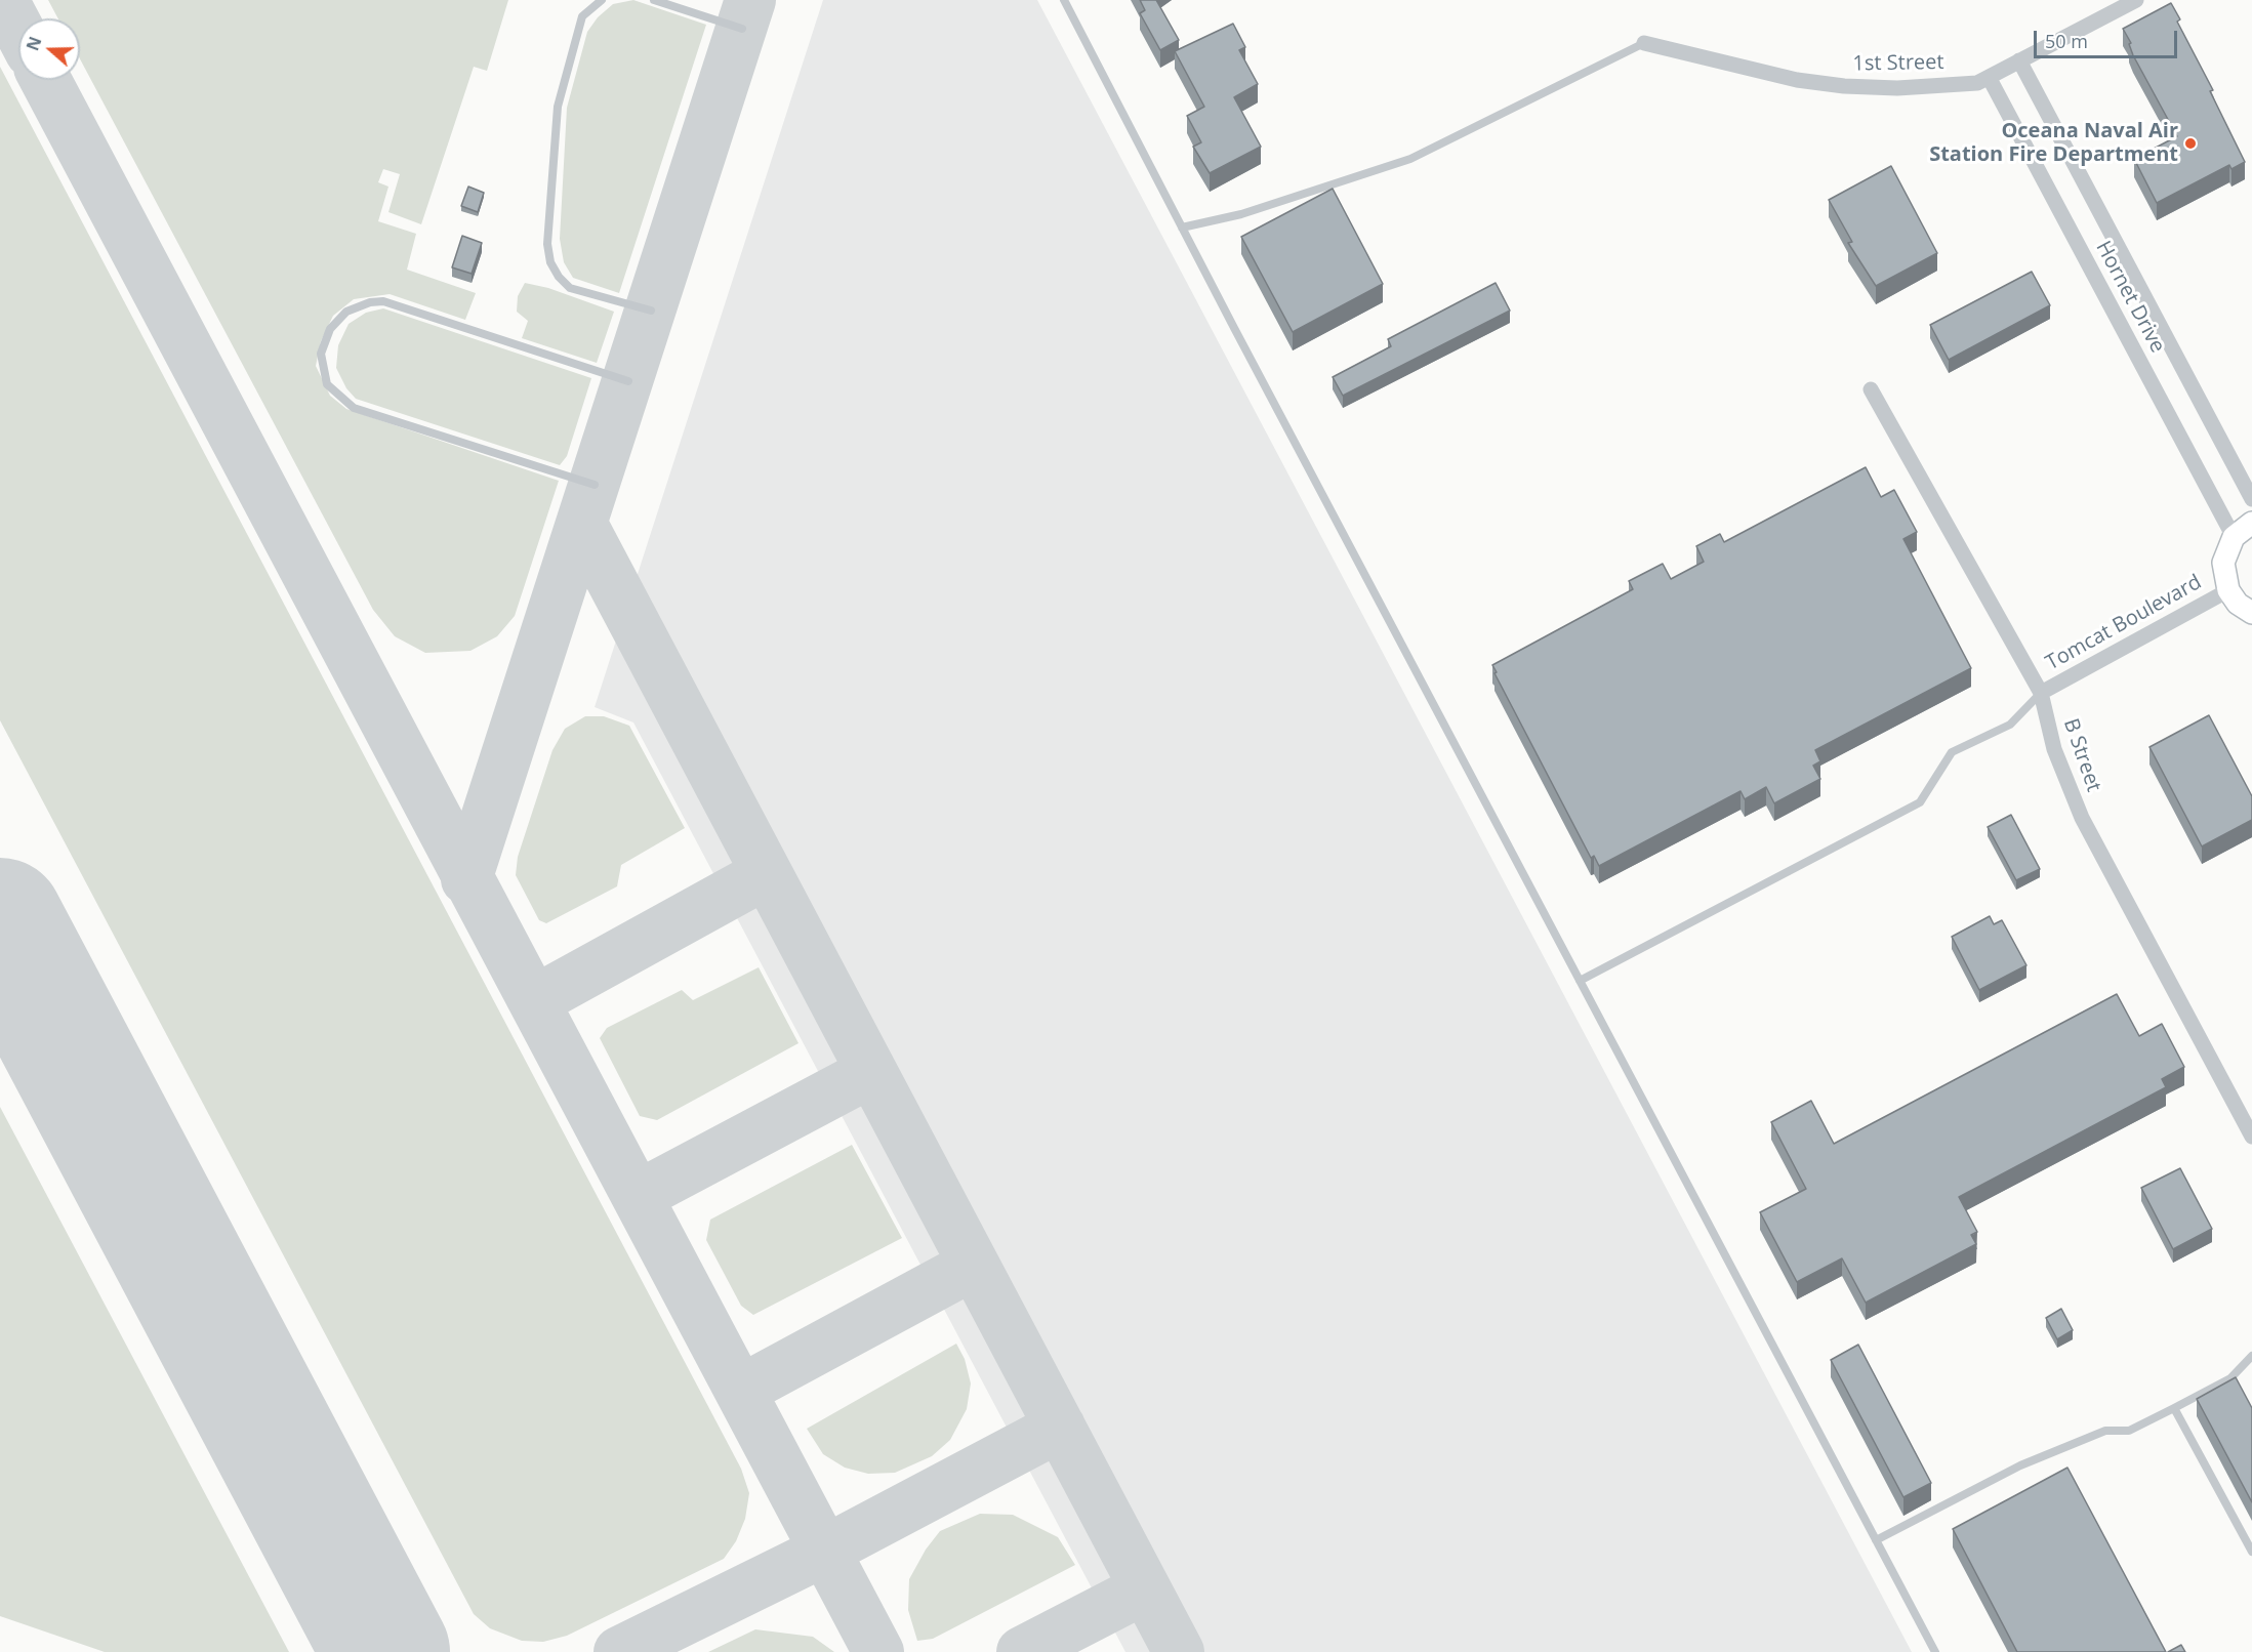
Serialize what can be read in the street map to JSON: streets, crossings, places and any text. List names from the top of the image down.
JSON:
{
  "streets": {
    "street": [
      "1st Street",
      "Hornet Drive",
      "Tomcat Boulevard",
      "B Street"
    ]
  },
  "crossings": [
    ["1st Street", "Hornet Drive"],
    ["Tomcat Boulevard", "B Street"]
  ],
  "places": ["Oceana Naval Air Station Fire Department"],
  "scale_bar": "50 m",
  "north": "left"
}
